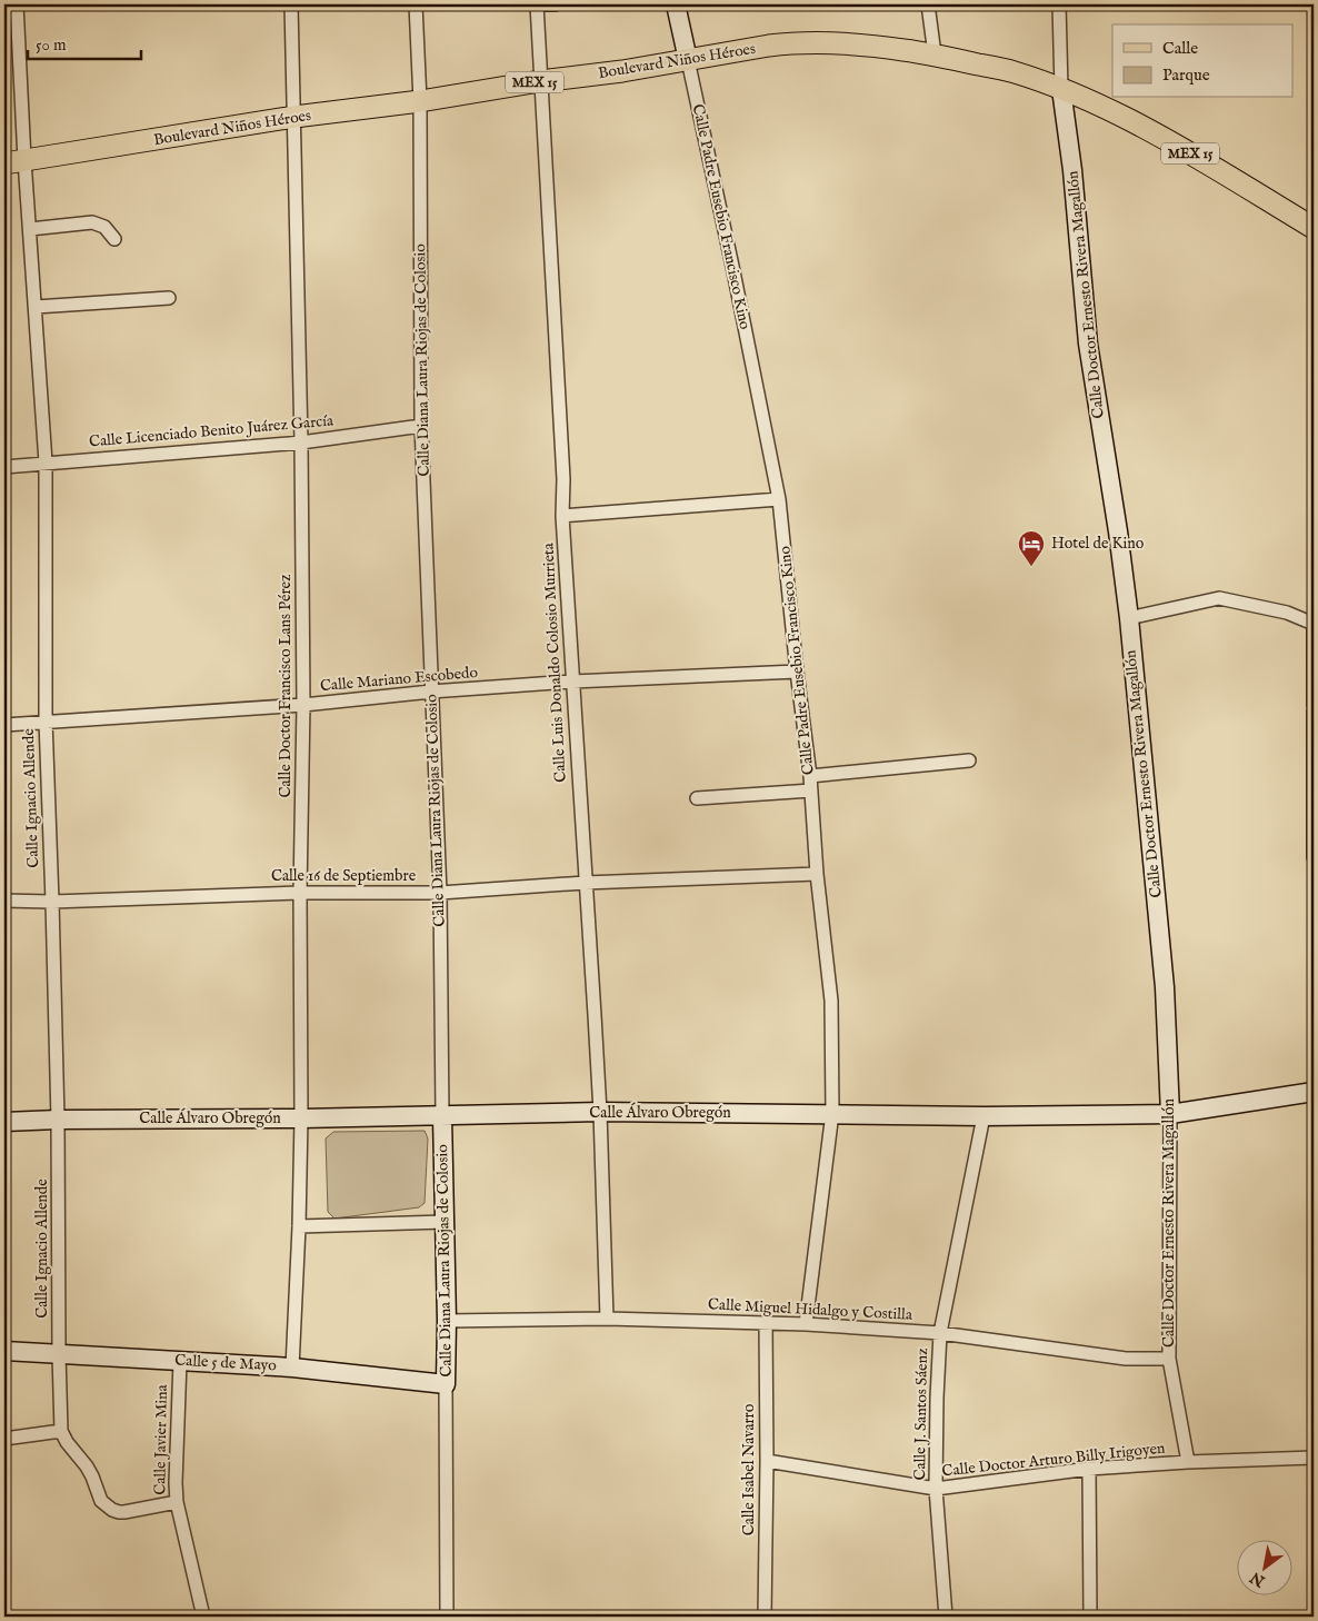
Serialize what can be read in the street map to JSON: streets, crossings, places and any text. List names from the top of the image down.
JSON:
{
  "streets": {
    "main road": ["Boulevard Niños Héroes", "MEX 15"],
    "street": [
      "Calle Padre Eusebio Francisco Kino",
      "Calle Doctor Ernesto Rivera Magallón",
      "Calle Diana Laura Riojas de Colosio",
      "Calle Licenciado Benito Juárez García",
      "Calle Luis Donaldo Colosio Murrieta",
      "Calle Mariano Escobedo",
      "Calle Doctor Francisco Lans Pérez",
      "Calle Ignacio Allende",
      "Calle 16 de Septiembre",
      "Calle Álvaro Obregón",
      "Calle Miguel Hidalgo y Costilla",
      "Calle 5 de Mayo",
      "Calle J. Santos Sáenz",
      "Calle Javier Mina",
      "Calle Doctor Arturo Billy Irigoyen",
      "Calle Isabel Navarro"
    ]
  },
  "crossings": [
    ["Boulevard Niños Héroes", "Calle Padre Eusebio Francisco Kino"],
    ["Boulevard Niños Héroes", "Calle Doctor Ernesto Rivera Magallón"],
    ["Boulevard Niños Héroes", "Calle Diana Laura Riojas de Colosio"],
    ["Boulevard Niños Héroes", "Calle Luis Donaldo Colosio Murrieta"],
    ["Boulevard Niños Héroes", "Calle Doctor Francisco Lans Pérez"],
    ["Boulevard Niños Héroes", "Calle Ignacio Allende"],
    ["Calle Padre Eusebio Francisco Kino", "Calle Mariano Escobedo"],
    ["Calle Padre Eusebio Francisco Kino", "Calle 16 de Septiembre"],
    ["Calle Padre Eusebio Francisco Kino", "Calle Álvaro Obregón"],
    ["Calle Padre Eusebio Francisco Kino", "Calle Miguel Hidalgo y Costilla"],
    ["Calle Doctor Ernesto Rivera Magallón", "Calle Álvaro Obregón"],
    ["Calle Doctor Ernesto Rivera Magallón", "Calle Miguel Hidalgo y Costilla"],
    ["Calle Doctor Ernesto Rivera Magallón", "Calle Doctor Arturo Billy Irigoyen"],
    ["Calle Diana Laura Riojas de Colosio", "Calle Licenciado Benito Juárez García"],
    ["Calle Diana Laura Riojas de Colosio", "Calle Mariano Escobedo"],
    ["Calle Diana Laura Riojas de Colosio", "Calle 16 de Septiembre"],
    ["Calle Diana Laura Riojas de Colosio", "Calle Álvaro Obregón"],
    ["Calle Diana Laura Riojas de Colosio", "Calle Miguel Hidalgo y Costilla"],
    ["Calle Diana Laura Riojas de Colosio", "Calle 5 de Mayo"],
    ["Calle Licenciado Benito Juárez García", "Calle Doctor Francisco Lans Pérez"],
    ["Calle Licenciado Benito Juárez García", "Calle Ignacio Allende"],
    ["Calle Luis Donaldo Colosio Murrieta", "Calle Mariano Escobedo"],
    ["Calle Luis Donaldo Colosio Murrieta", "Calle 16 de Septiembre"],
    ["Calle Luis Donaldo Colosio Murrieta", "Calle Álvaro Obregón"],
    ["Calle Luis Donaldo Colosio Murrieta", "Calle Miguel Hidalgo y Costilla"],
    ["Calle Mariano Escobedo", "Calle Doctor Francisco Lans Pérez"],
    ["Calle Mariano Escobedo", "Calle Ignacio Allende"],
    ["Calle Doctor Francisco Lans Pérez", "Calle 16 de Septiembre"],
    ["Calle Doctor Francisco Lans Pérez", "Calle Álvaro Obregón"],
    ["Calle Doctor Francisco Lans Pérez", "Calle 5 de Mayo"],
    ["Calle Ignacio Allende", "Calle 16 de Septiembre"],
    ["Calle Ignacio Allende", "Calle Álvaro Obregón"],
    ["Calle Ignacio Allende", "Calle 5 de Mayo"],
    ["Calle Álvaro Obregón", "Calle J. Santos Sáenz"],
    ["Calle Miguel Hidalgo y Costilla", "Calle J. Santos Sáenz"],
    ["Calle Miguel Hidalgo y Costilla", "Calle Isabel Navarro"],
    ["Calle 5 de Mayo", "Calle Javier Mina"],
    ["Calle J. Santos Sáenz", "Calle Doctor Arturo Billy Irigoyen"],
    ["Calle Doctor Arturo Billy Irigoyen", "Calle Isabel Navarro"]
  ],
  "places": {
    "hotel": ["Hotel de Kino"]
  },
  "legend": ["Calle", "Parque"],
  "scale_bar": "50 m",
  "north": "bottom left"
}
